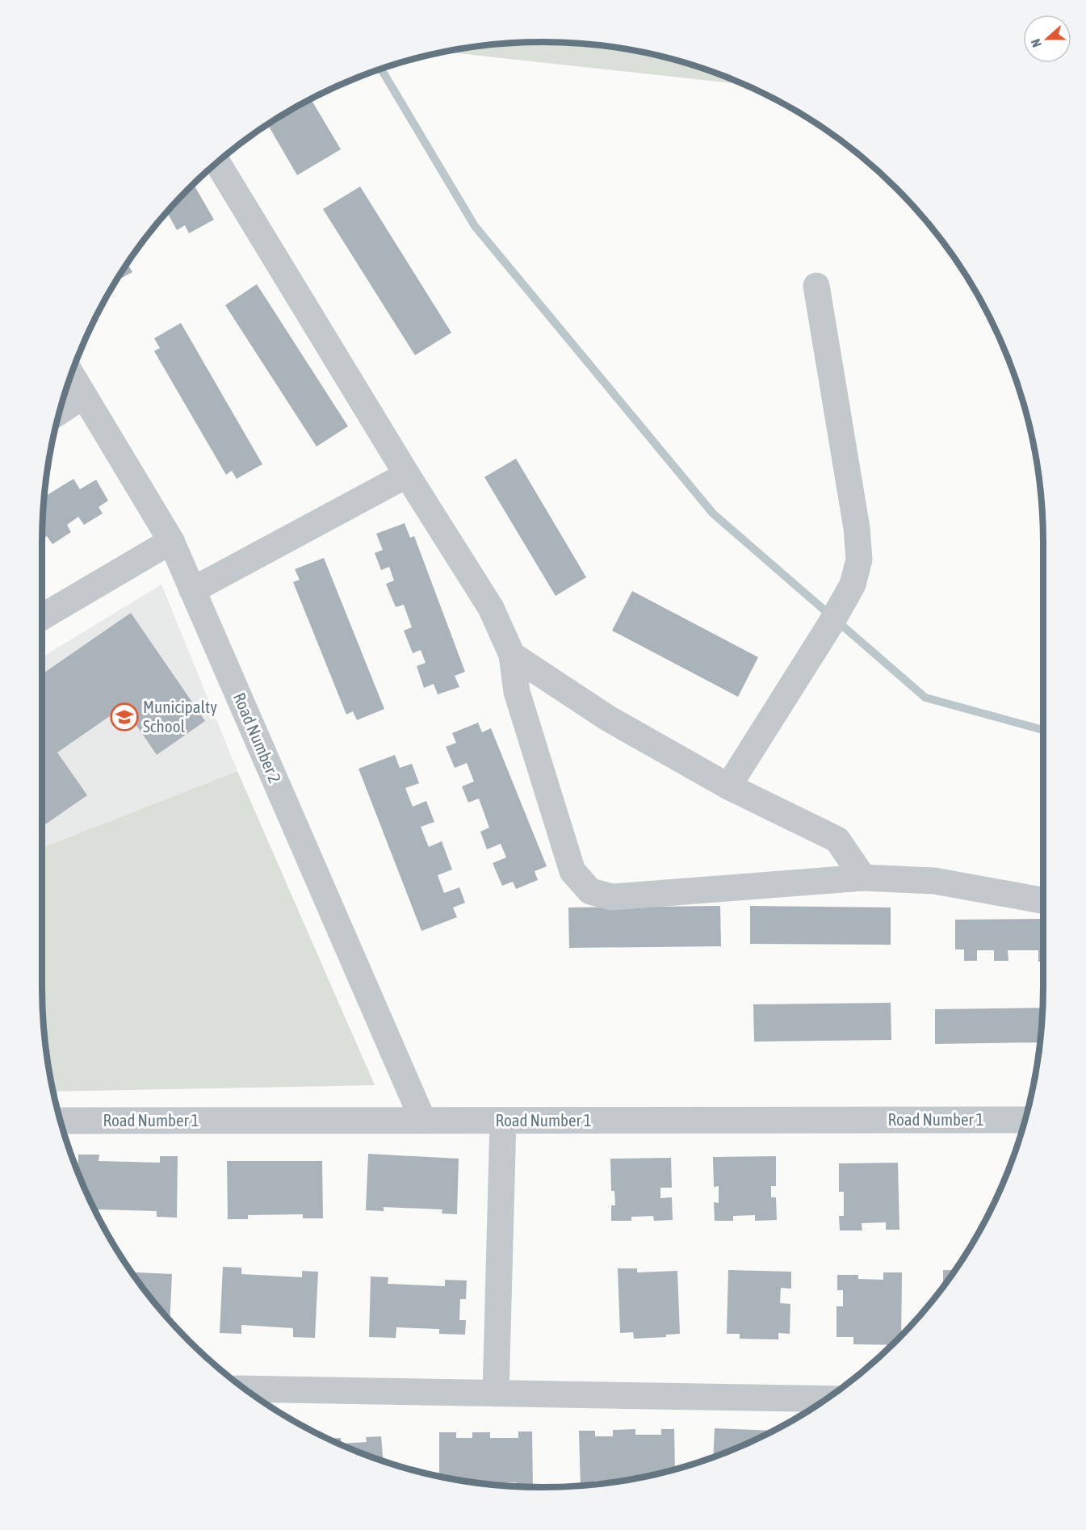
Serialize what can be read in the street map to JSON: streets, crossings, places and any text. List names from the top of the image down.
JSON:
{
  "streets": {
    "street": ["Road Number 2", "Road Number 1"]
  },
  "crossings": [
    ["Road Number 2", "Road Number 1"]
  ],
  "places": {
    "school or university": ["Municipalty School"]
  },
  "north": "left"
}
